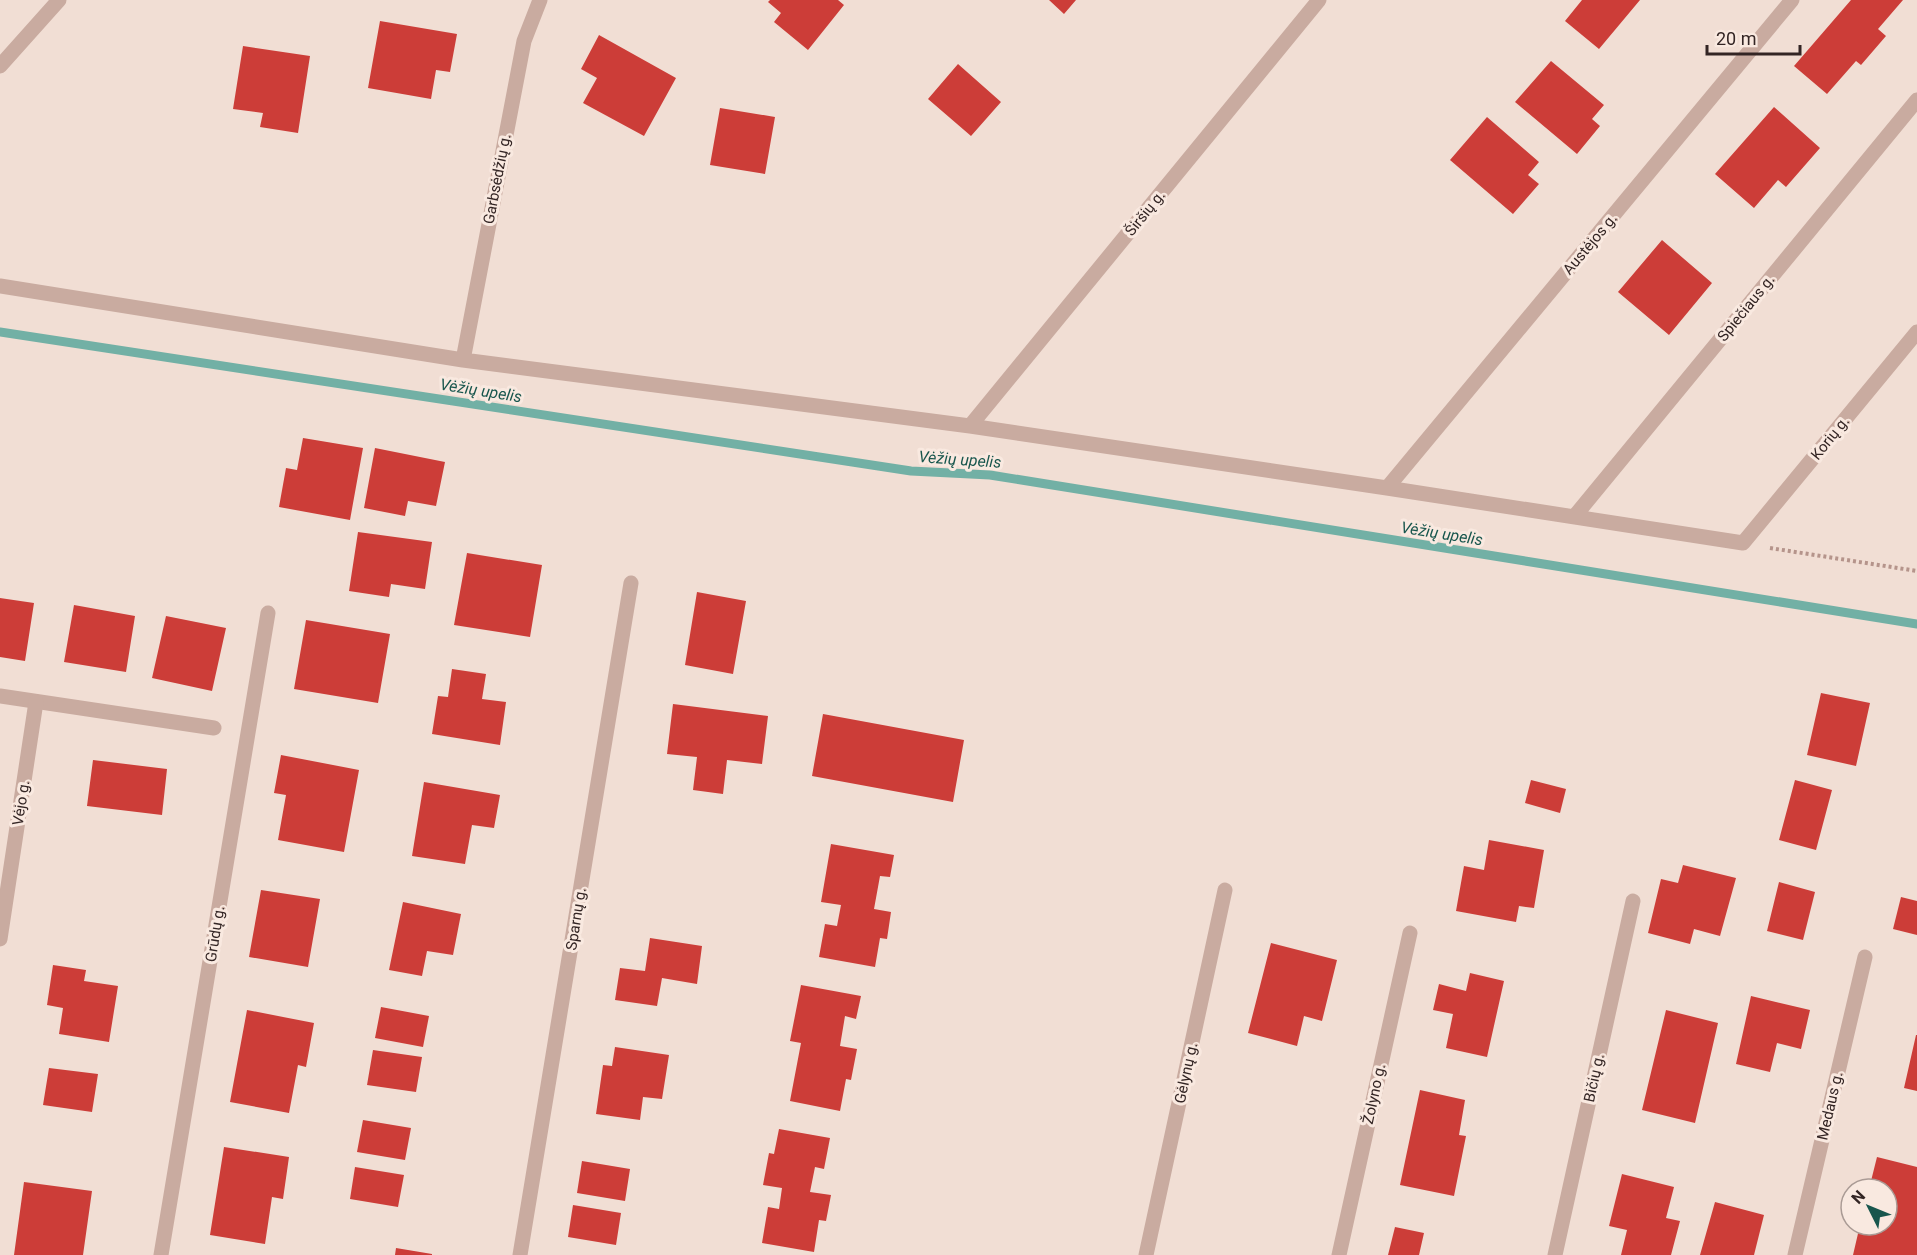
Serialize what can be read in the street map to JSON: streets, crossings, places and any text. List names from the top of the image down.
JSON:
{
  "streets": {
    "street": [
      "Garbsėdžių g.",
      "Širšių g.",
      "Austėjos g.",
      "Spiečiaus g.",
      "Korių g.",
      "Vėjo g.",
      "Sparnų g.",
      "Grūdų g.",
      "Gėlynų g.",
      "Bičių g.",
      "Žolyno g.",
      "Medaus g."
    ]
  },
  "water": ["Vėžių upelis"],
  "scale_bar": "20 m",
  "north": "top left"
}
